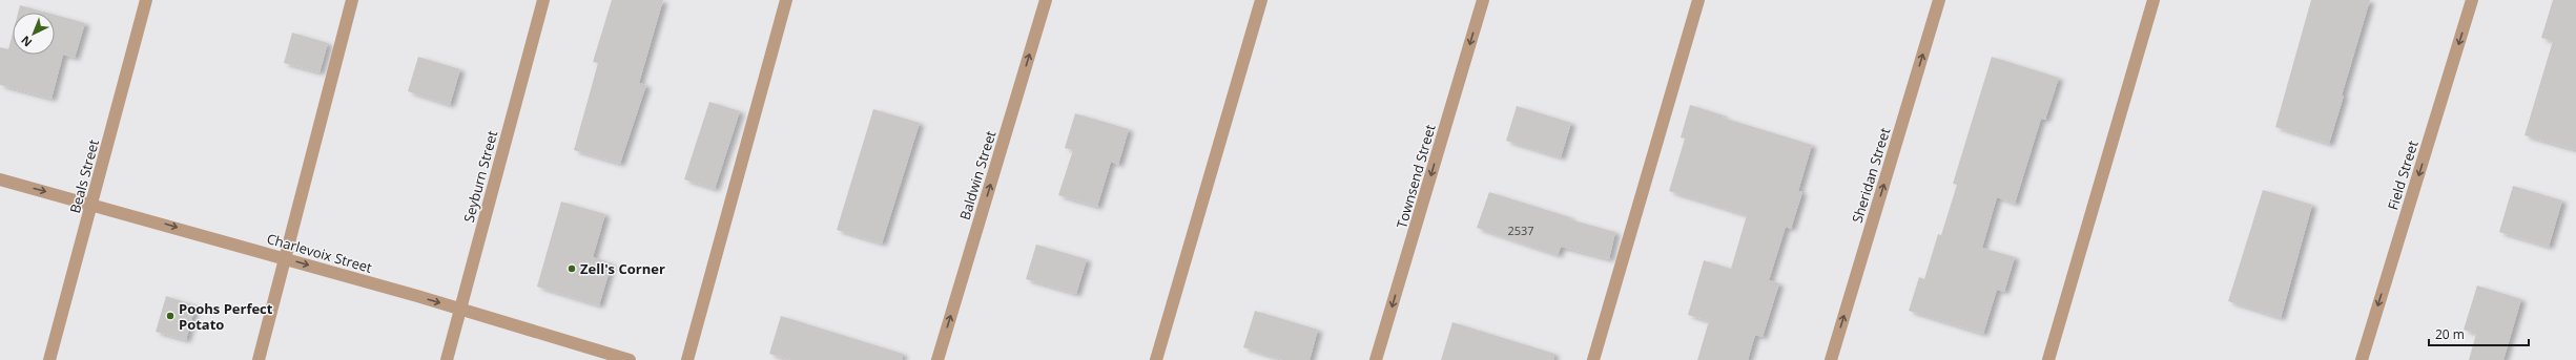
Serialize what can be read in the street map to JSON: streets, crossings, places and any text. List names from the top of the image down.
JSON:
{
  "streets": {
    "street": [
      "Baldwin Street",
      "Sheridan Street",
      "Field Street",
      "Beals Street",
      "Seyburn Street",
      "Townsend Street",
      "Charlevoix Street"
    ]
  },
  "crossings": [
    ["Beals Street", "Charlevoix Street"],
    ["Seyburn Street", "Charlevoix Street"]
  ],
  "one_way": [
    "Baldwin Street",
    "Sheridan Street",
    "Field Street",
    "Townsend Street",
    "Charlevoix Street"
  ],
  "places": ["Zell's Corner", "Poohs Perfect Potato"],
  "house_numbers": ["2537"],
  "scale_bar": "20 m",
  "north": "bottom left"
}
